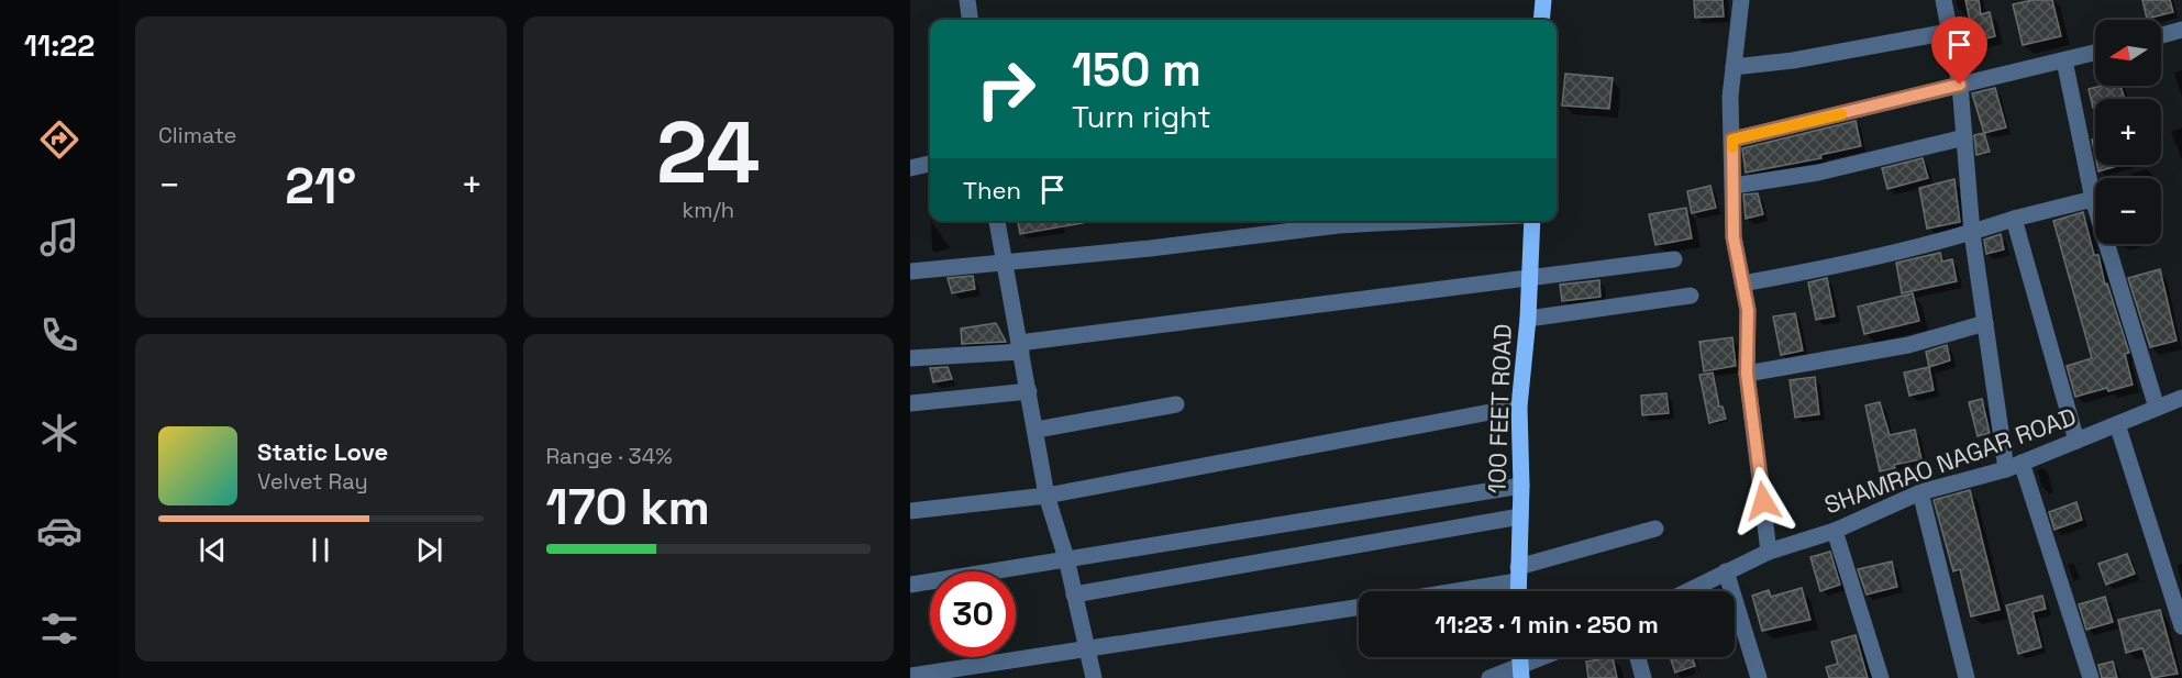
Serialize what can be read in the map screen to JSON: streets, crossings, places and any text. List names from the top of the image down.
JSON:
{
  "streets": {
    "main road": ["100 FEET ROAD"],
    "street": ["SHAMRAO NAGAR ROAD"]
  },
  "north": "left",
  "page": {
    "tabs": "11:22",
    "tile": [
      "Climate",
      ["24", "km/h"],
      ["Range · 34%", "170 km"]
    ],
    "map_buttons": ["+", "−"],
    "turn": ["150 m", "Turn right"],
    "then": "Then",
    "heat": ["−", "21°", "+"],
    "song": ["Static Love", "Velvet Ray"],
    "limit": "30",
    "trip": "11:23 · 1 min · 250 m"
  }
}
